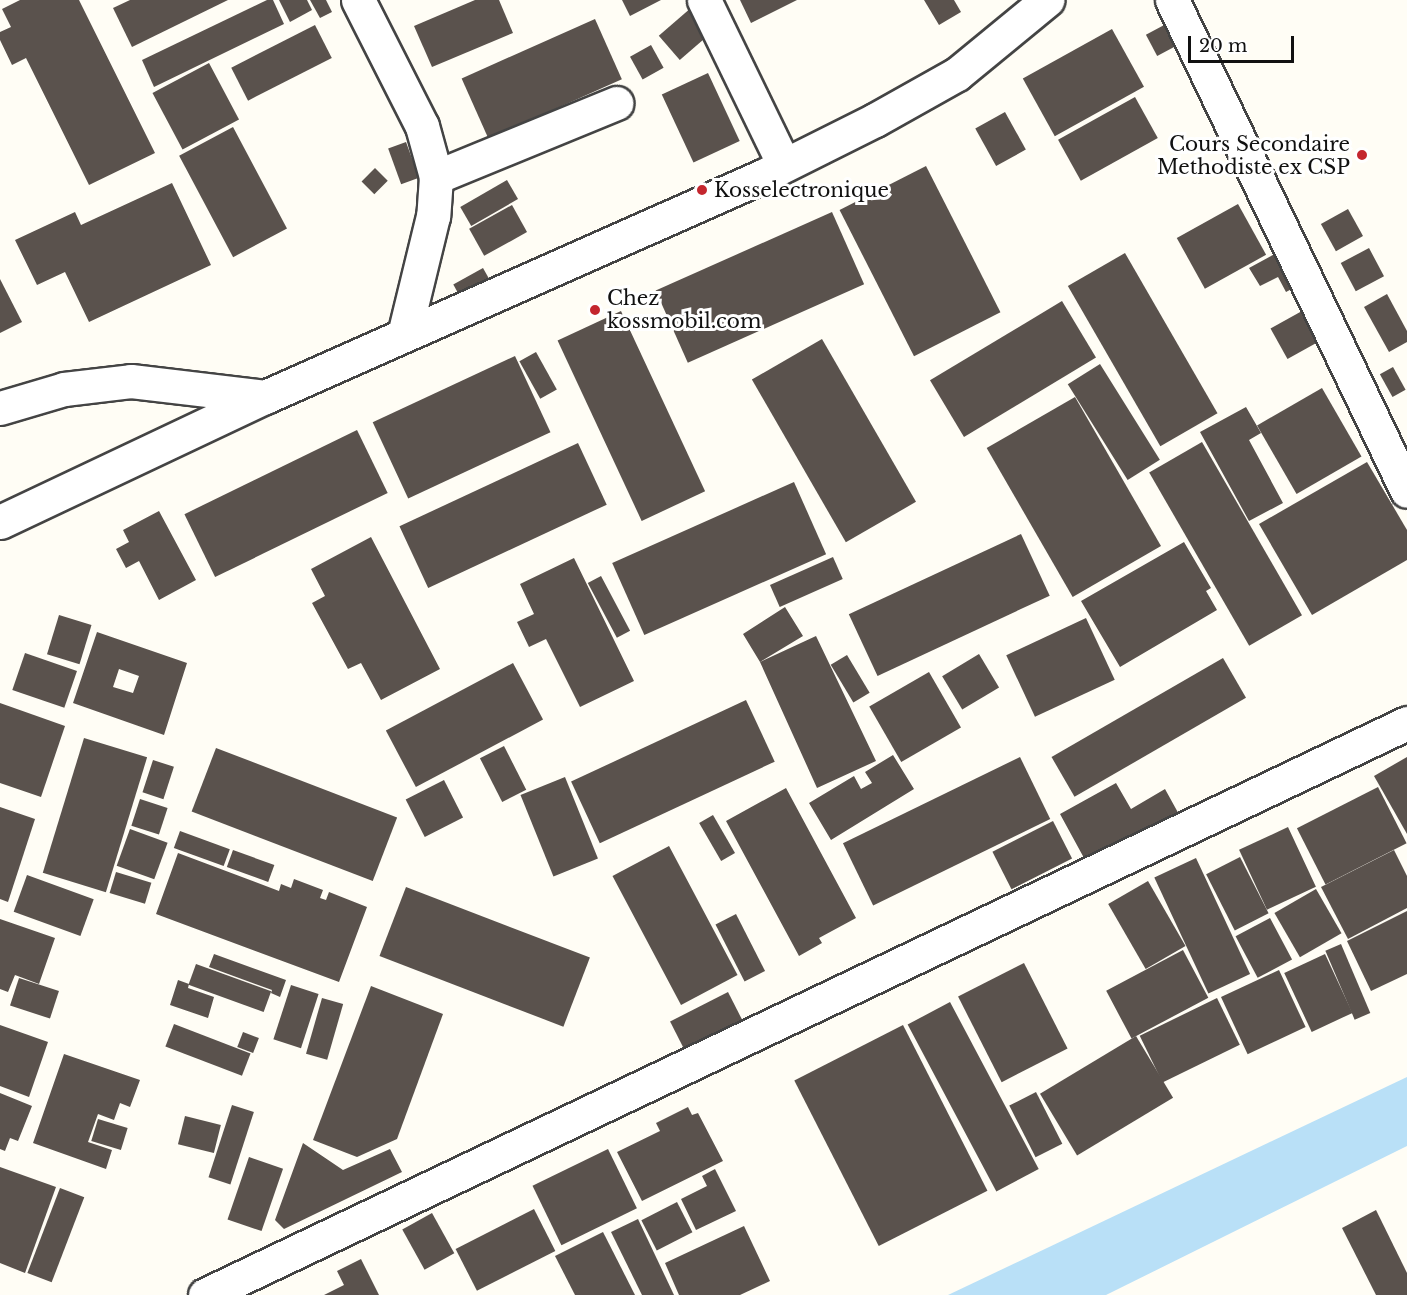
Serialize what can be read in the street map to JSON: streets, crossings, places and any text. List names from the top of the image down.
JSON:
{
  "places": ["Cours Secondaire Methodiste ex CSP", "Kosselectronique", "Chez kossmobil.com"],
  "scale_bar": "20 m"
}
